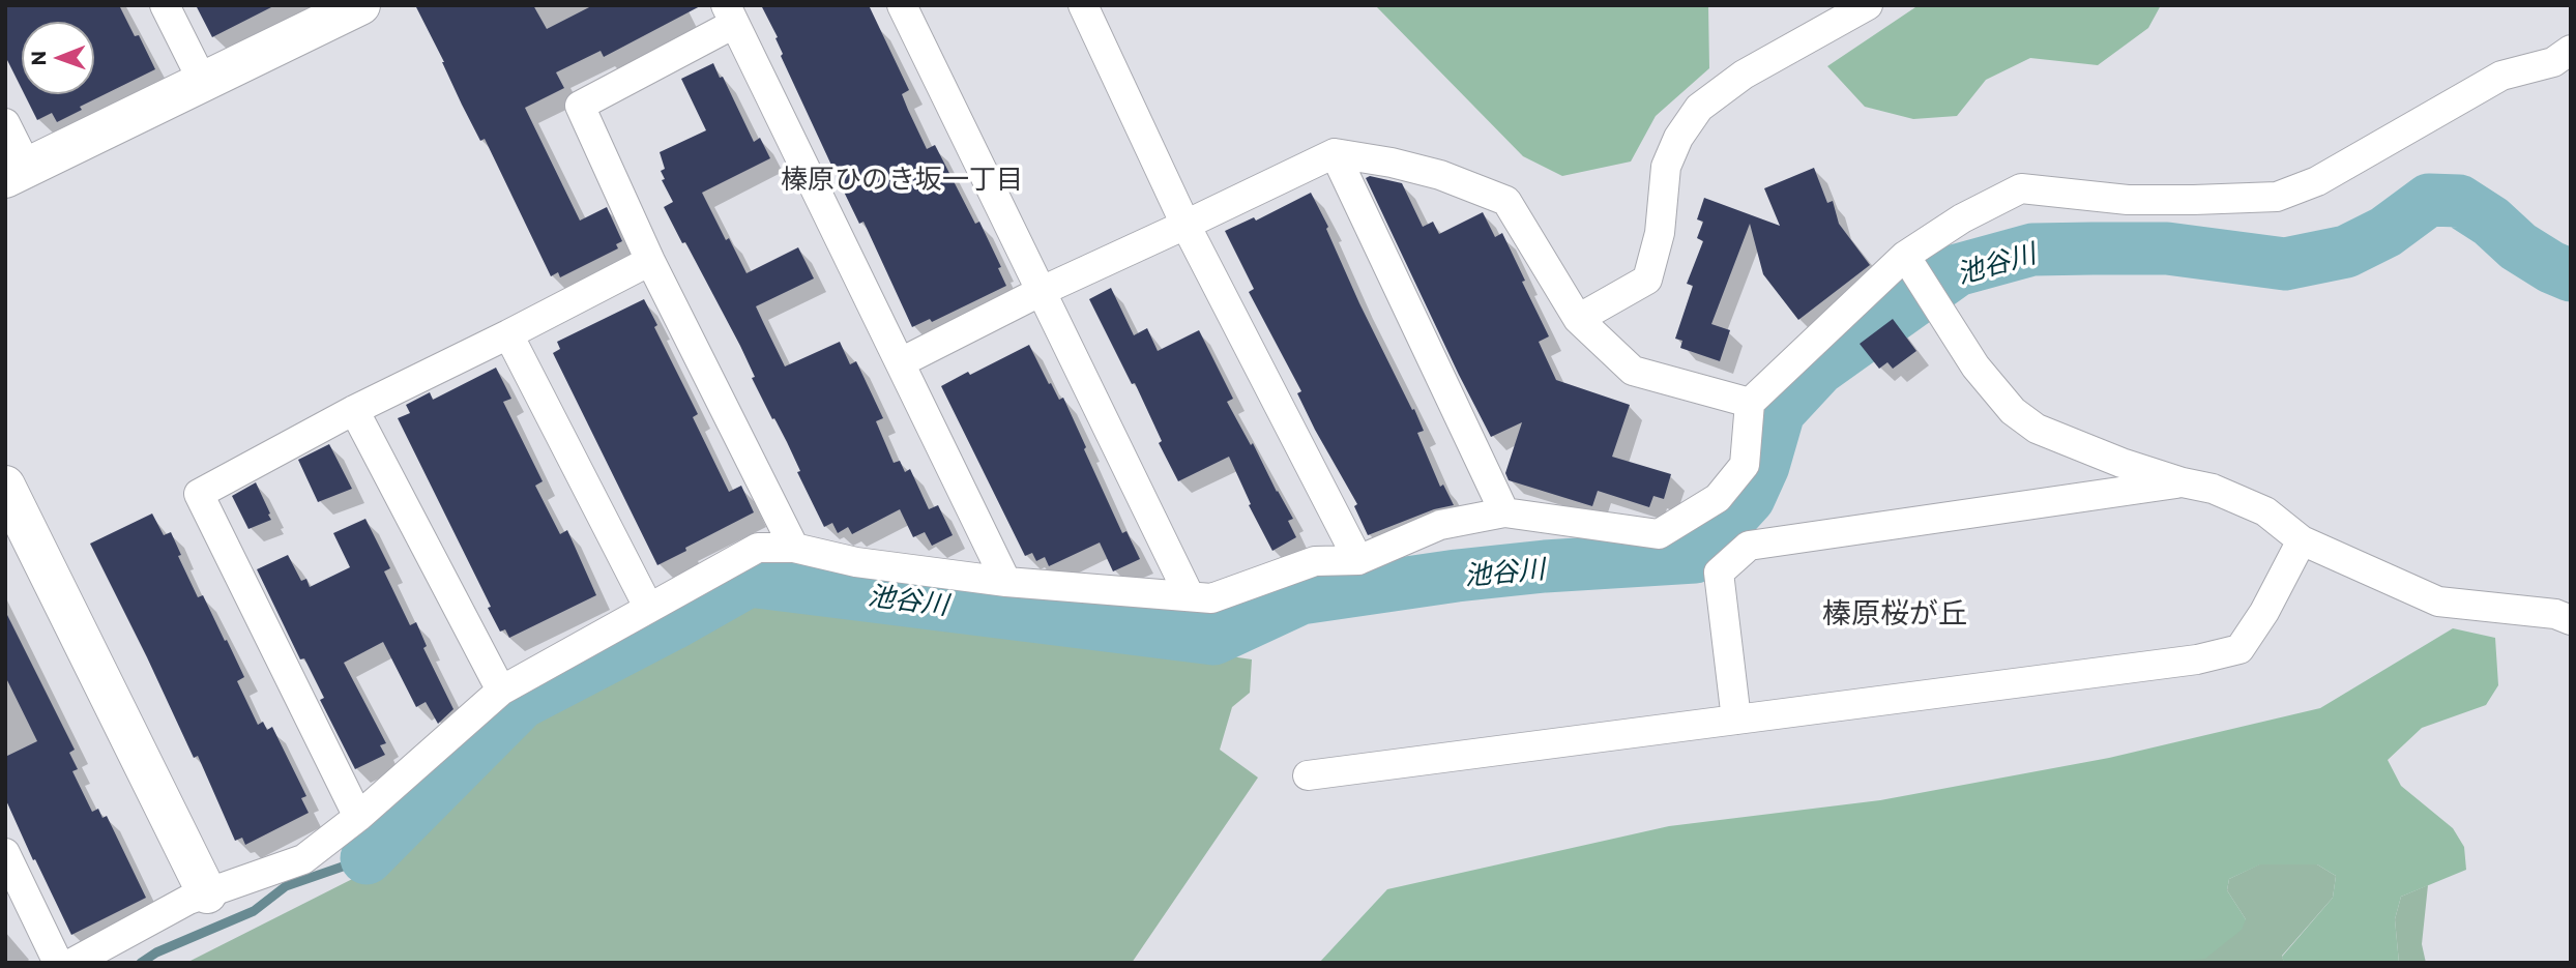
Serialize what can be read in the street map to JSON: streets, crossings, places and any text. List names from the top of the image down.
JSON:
{
  "districts": ["榛原ひのき坂一丁目", "榛原桜が丘"],
  "water": ["池谷川"],
  "north": "left"
}
